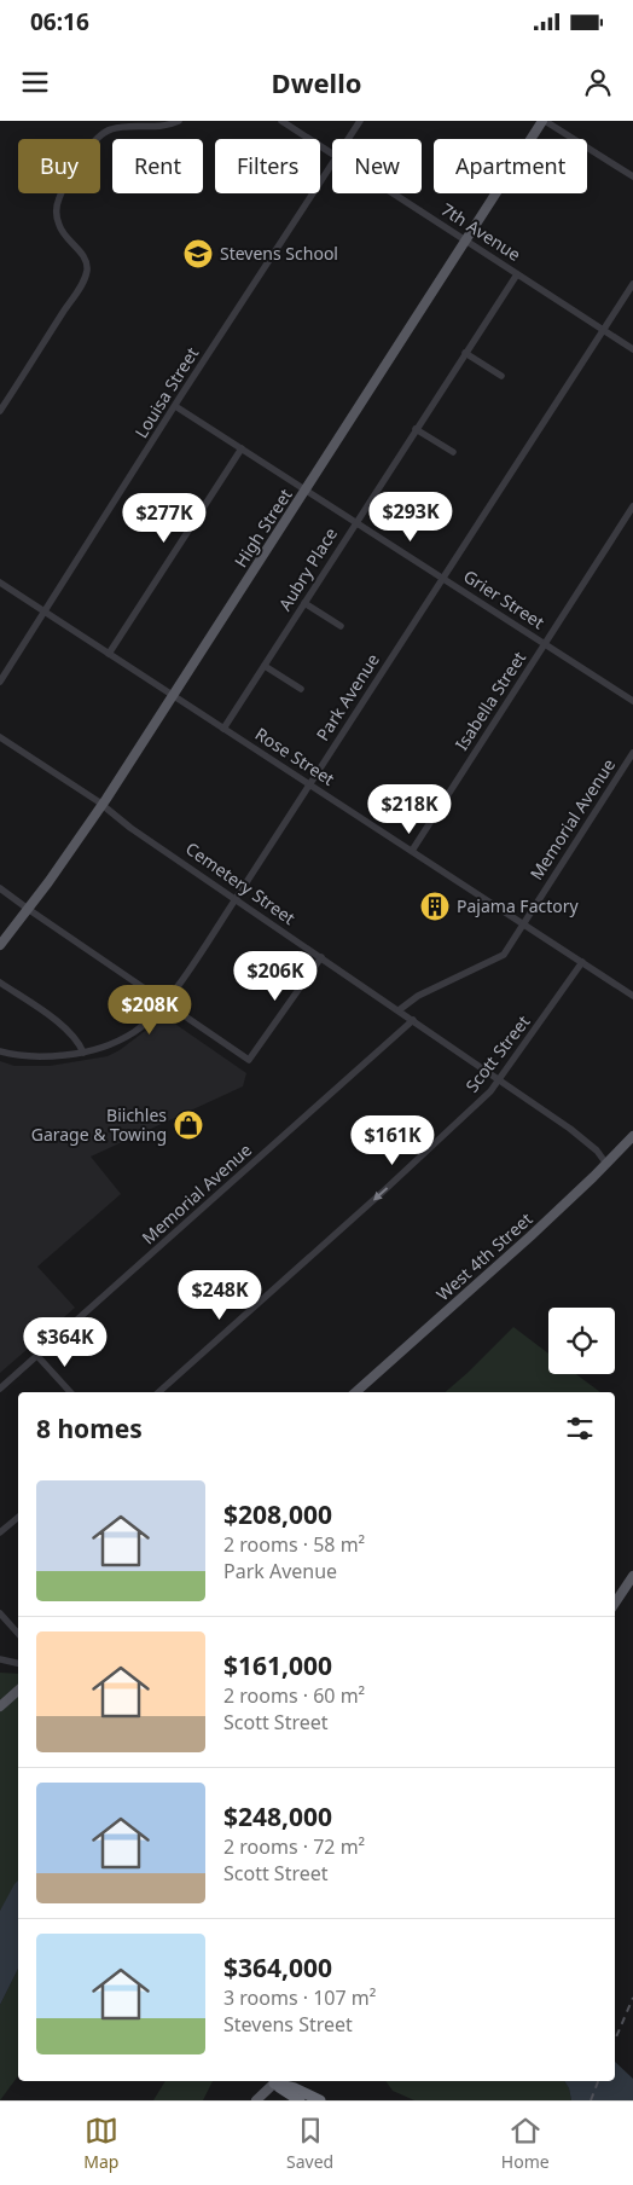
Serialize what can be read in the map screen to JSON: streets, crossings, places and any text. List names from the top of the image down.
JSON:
{
  "streets": {
    "main road": ["High Street", "West 4th Street"],
    "street": [
      "7th Avenue",
      "Louisa Street",
      "Aubry Place",
      "Grier Street",
      "Park Avenue",
      "Isabella Street",
      "Rose Street",
      "Memorial Avenue",
      "Cemetery Street",
      "Scott Street"
    ]
  },
  "crossings": [
    ["7th Avenue", "High Street"],
    ["7th Avenue", "Aubry Place"],
    ["7th Avenue", "Park Avenue"],
    ["Louisa Street", "Grier Street"],
    ["Louisa Street", "Rose Street"],
    ["High Street", "Grier Street"],
    ["High Street", "Rose Street"],
    ["High Street", "Cemetery Street"],
    ["Aubry Place", "Grier Street"],
    ["Aubry Place", "Rose Street"],
    ["Grier Street", "Park Avenue"],
    ["Grier Street", "Isabella Street"],
    ["Park Avenue", "Rose Street"],
    ["Park Avenue", "Cemetery Street"],
    ["Isabella Street", "Rose Street"],
    ["Rose Street", "Memorial Avenue"],
    ["Rose Street", "Scott Street"],
    ["Memorial Avenue", "Cemetery Street"],
    ["Cemetery Street", "Scott Street"],
    ["Cemetery Street", "West 4th Street"]
  ],
  "one_way": ["Scott Street"],
  "places": {
    "school or university": ["Stevens School"],
    "building": ["Pajama Factory"],
    "shop": ["Biichles Garage & Towing"]
  },
  "page": {
    "status": "06:16",
    "header": "Dwello",
    "chip": [
      "Buy",
      "Rent",
      "Filters",
      "New",
      "Apartment"
    ],
    "price": [
      "$293K",
      "$277K",
      "$218K",
      "$206K",
      "$208K",
      "$161K",
      "$248K",
      "$364K"
    ],
    "heading": "8 homes",
    "list": [
      {
        "name": "$208,000",
        "note": "2 rooms · 58 m² · Park Avenue"
      },
      {
        "name": "$161,000",
        "note": "2 rooms · 60 m² · Scott Street"
      },
      {
        "name": "$248,000",
        "note": "2 rooms · 72 m² · Scott Street"
      },
      {
        "name": "$364,000",
        "note": "3 rooms · 107 m² · Stevens Street"
      }
    ],
    "tabs": ["Map", "Saved", "Home"]
  }
}
